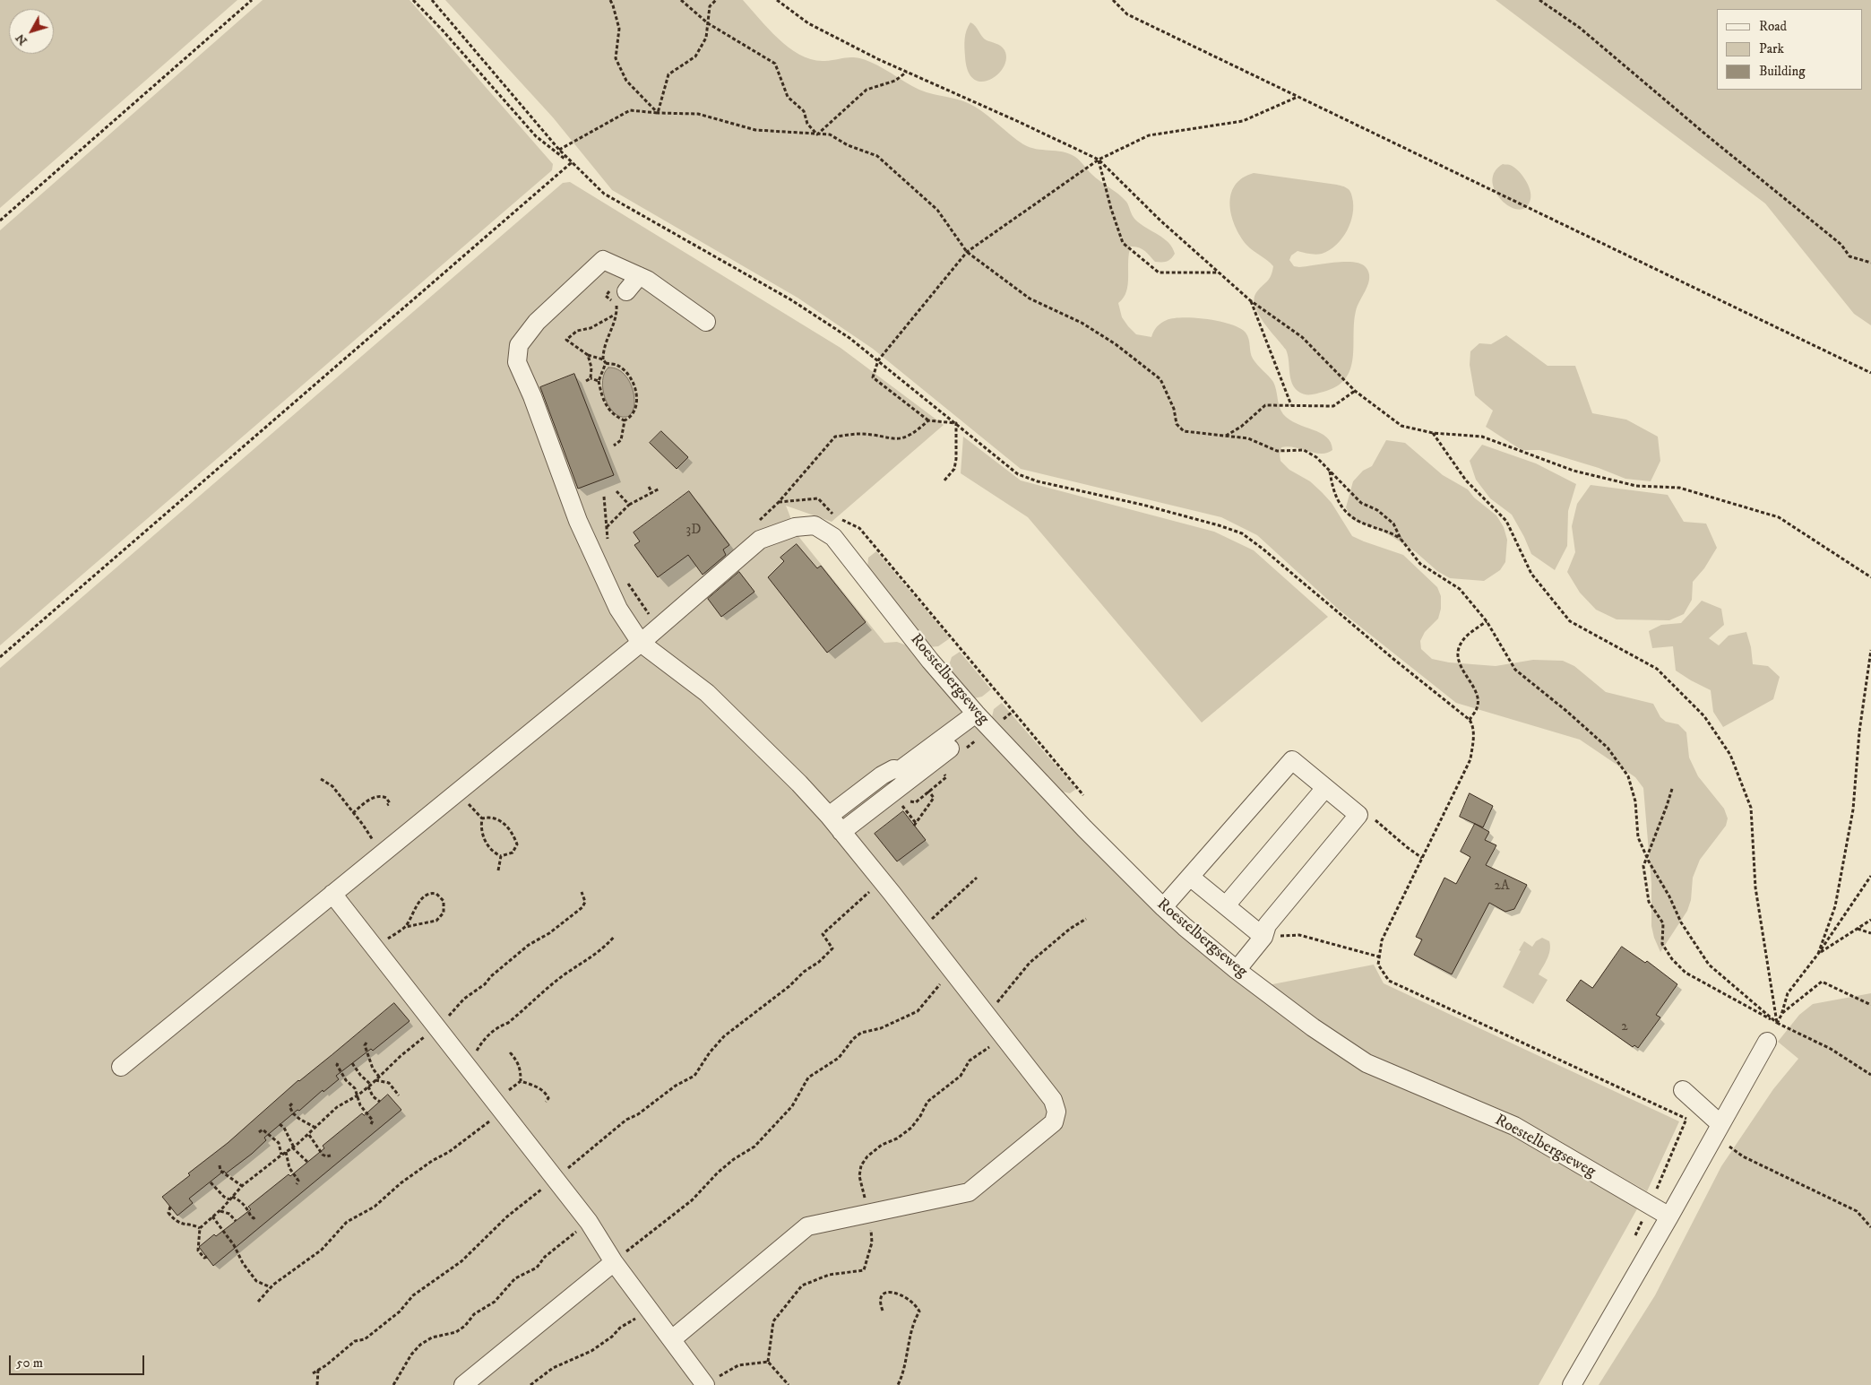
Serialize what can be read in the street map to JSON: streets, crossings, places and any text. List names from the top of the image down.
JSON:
{
  "streets": {
    "street": ["Roestelbergseweg"]
  },
  "house_numbers": ["3D", "2A", "2"],
  "legend": ["Road", "Park", "Building"],
  "scale_bar": "50 m",
  "north": "bottom left"
}
